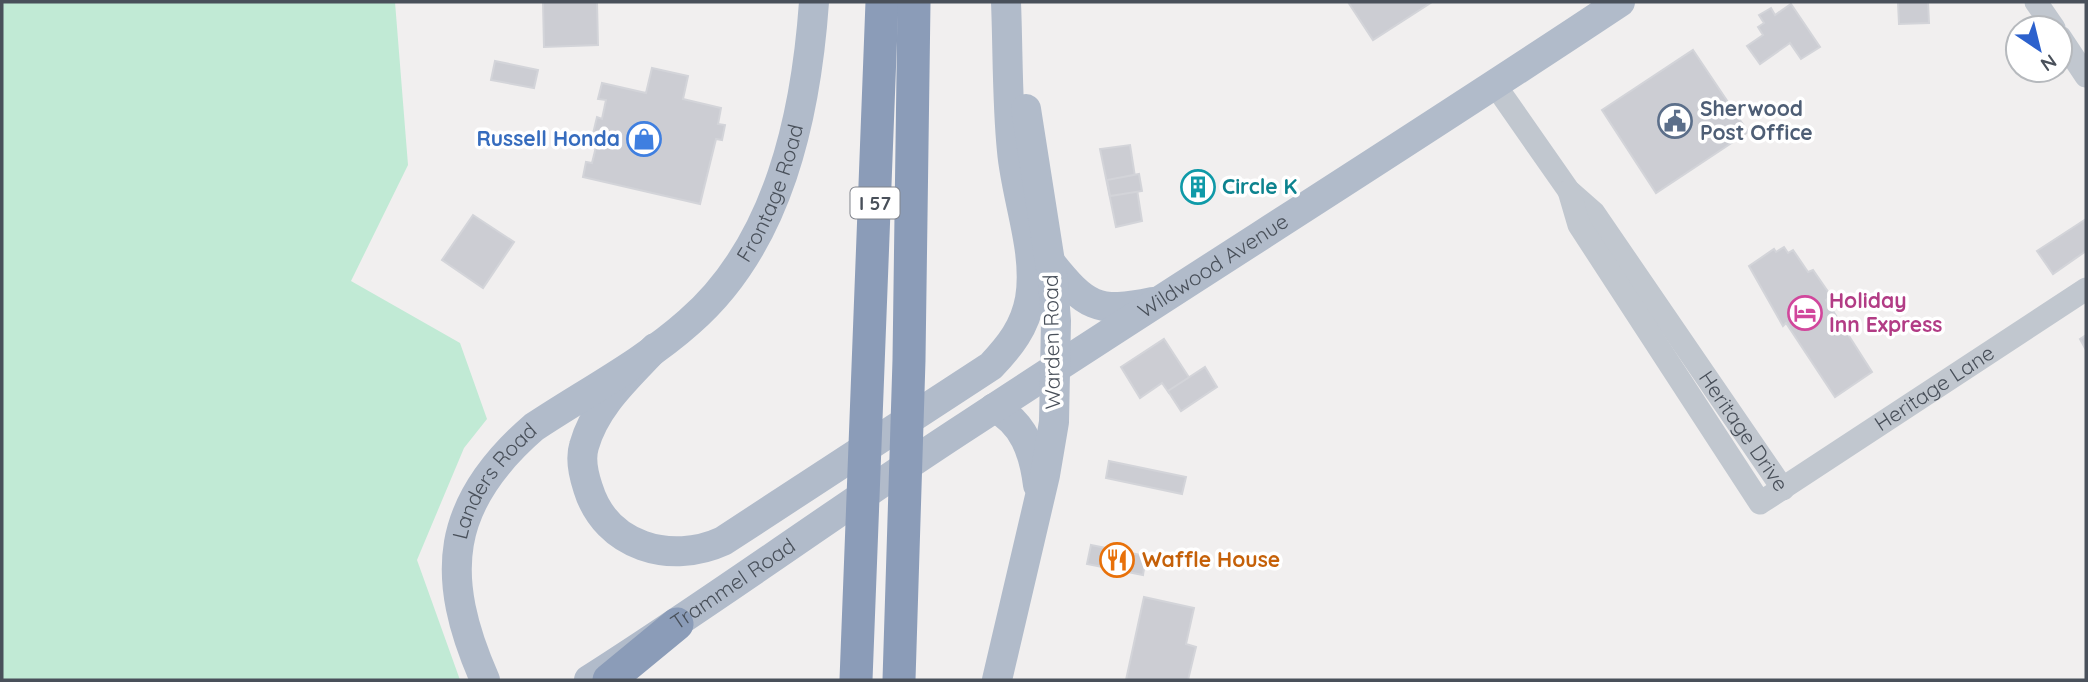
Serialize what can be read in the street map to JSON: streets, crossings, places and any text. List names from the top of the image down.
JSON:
{
  "streets": {
    "highway": ["I 57"],
    "main road": [
      "Frontage Road",
      "Wildwood Avenue",
      "Warden Road",
      "Landers Road",
      "Trammel Road"
    ],
    "street": ["Heritage Lane", "Heritage Drive"]
  },
  "crossings": [
    ["Frontage Road", "Landers Road"],
    ["Wildwood Avenue", "Warden Road"],
    ["Wildwood Avenue", "Heritage Drive"],
    ["Wildwood Avenue", "Trammel Road"],
    ["Heritage Lane", "Heritage Drive"]
  ],
  "places": {
    "public building": ["Sherwood Post Office"],
    "shop": ["Russell Honda"],
    "building": ["Circle K"],
    "hotel": ["Holiday Inn Express"],
    "restaurant": ["Waffle House"]
  },
  "north": "bottom right"
}
